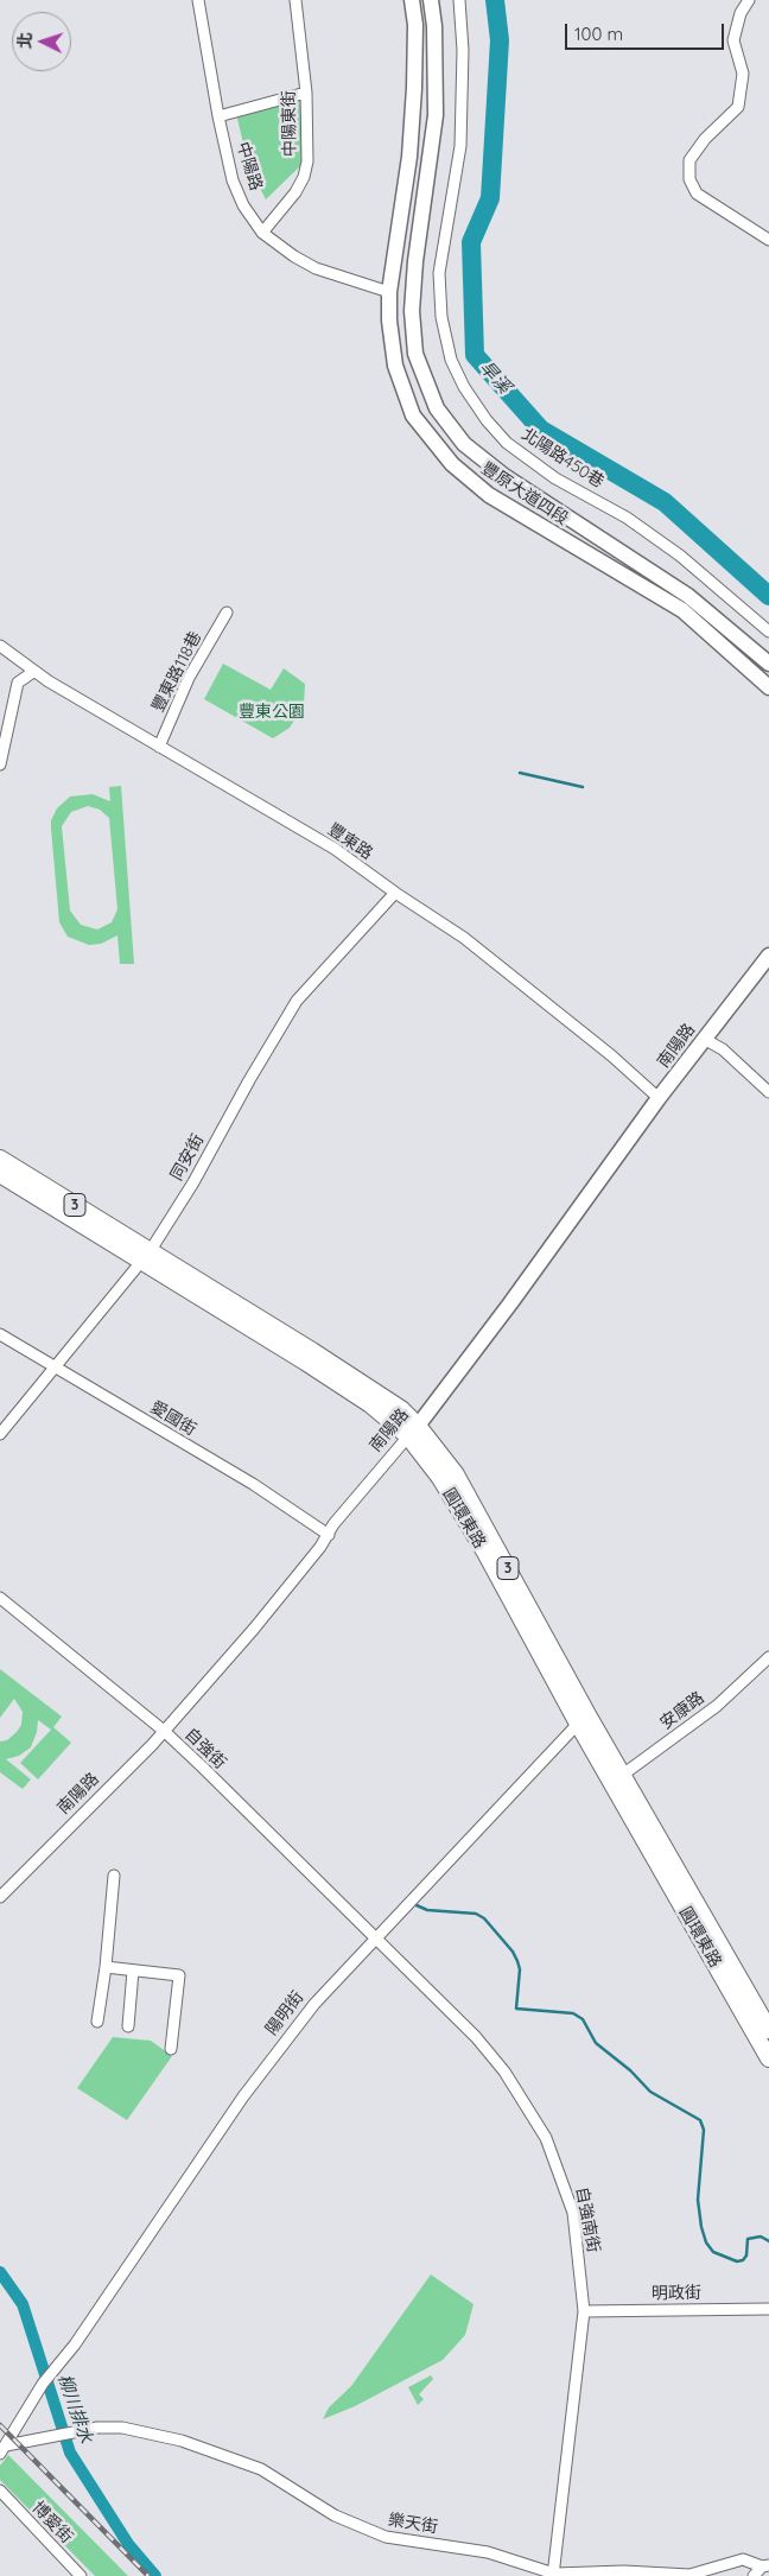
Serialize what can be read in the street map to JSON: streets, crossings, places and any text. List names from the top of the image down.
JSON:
{
  "streets": {
    "main road": ["3", "圓環東路"],
    "street": [
      "中陽東街",
      "中陽路",
      "北陽路450巷",
      "豐原大道四段",
      "豐東路118巷",
      "豐東路",
      "南陽路",
      "同安街",
      "愛國街",
      "安康路",
      "自強街",
      "陽明街",
      "自強南街",
      "明政街",
      "博愛街",
      "樂天街"
    ]
  },
  "crossings": [
    ["中陽東街", "中陽路"],
    ["中陽路", "豐原大道四段"],
    ["豐東路118巷", "豐東路"],
    ["豐東路", "南陽路"],
    ["豐東路", "同安街"],
    ["南陽路", "愛國街"],
    ["南陽路", "圓環東路"],
    ["南陽路", "自強街"],
    ["同安街", "愛國街"],
    ["同安街", "圓環東路"],
    ["圓環東路", "安康路"],
    ["圓環東路", "陽明街"],
    ["自強街", "陽明街"],
    ["自強街", "自強南街"],
    ["陽明街", "自強南街"],
    ["陽明街", "樂天街"],
    ["自強南街", "明政街"],
    ["自強南街", "樂天街"]
  ],
  "water": ["旱溪", "柳川排水"],
  "parks": ["豐東公園"],
  "scale_bar": "100 m",
  "north": "left"
}
